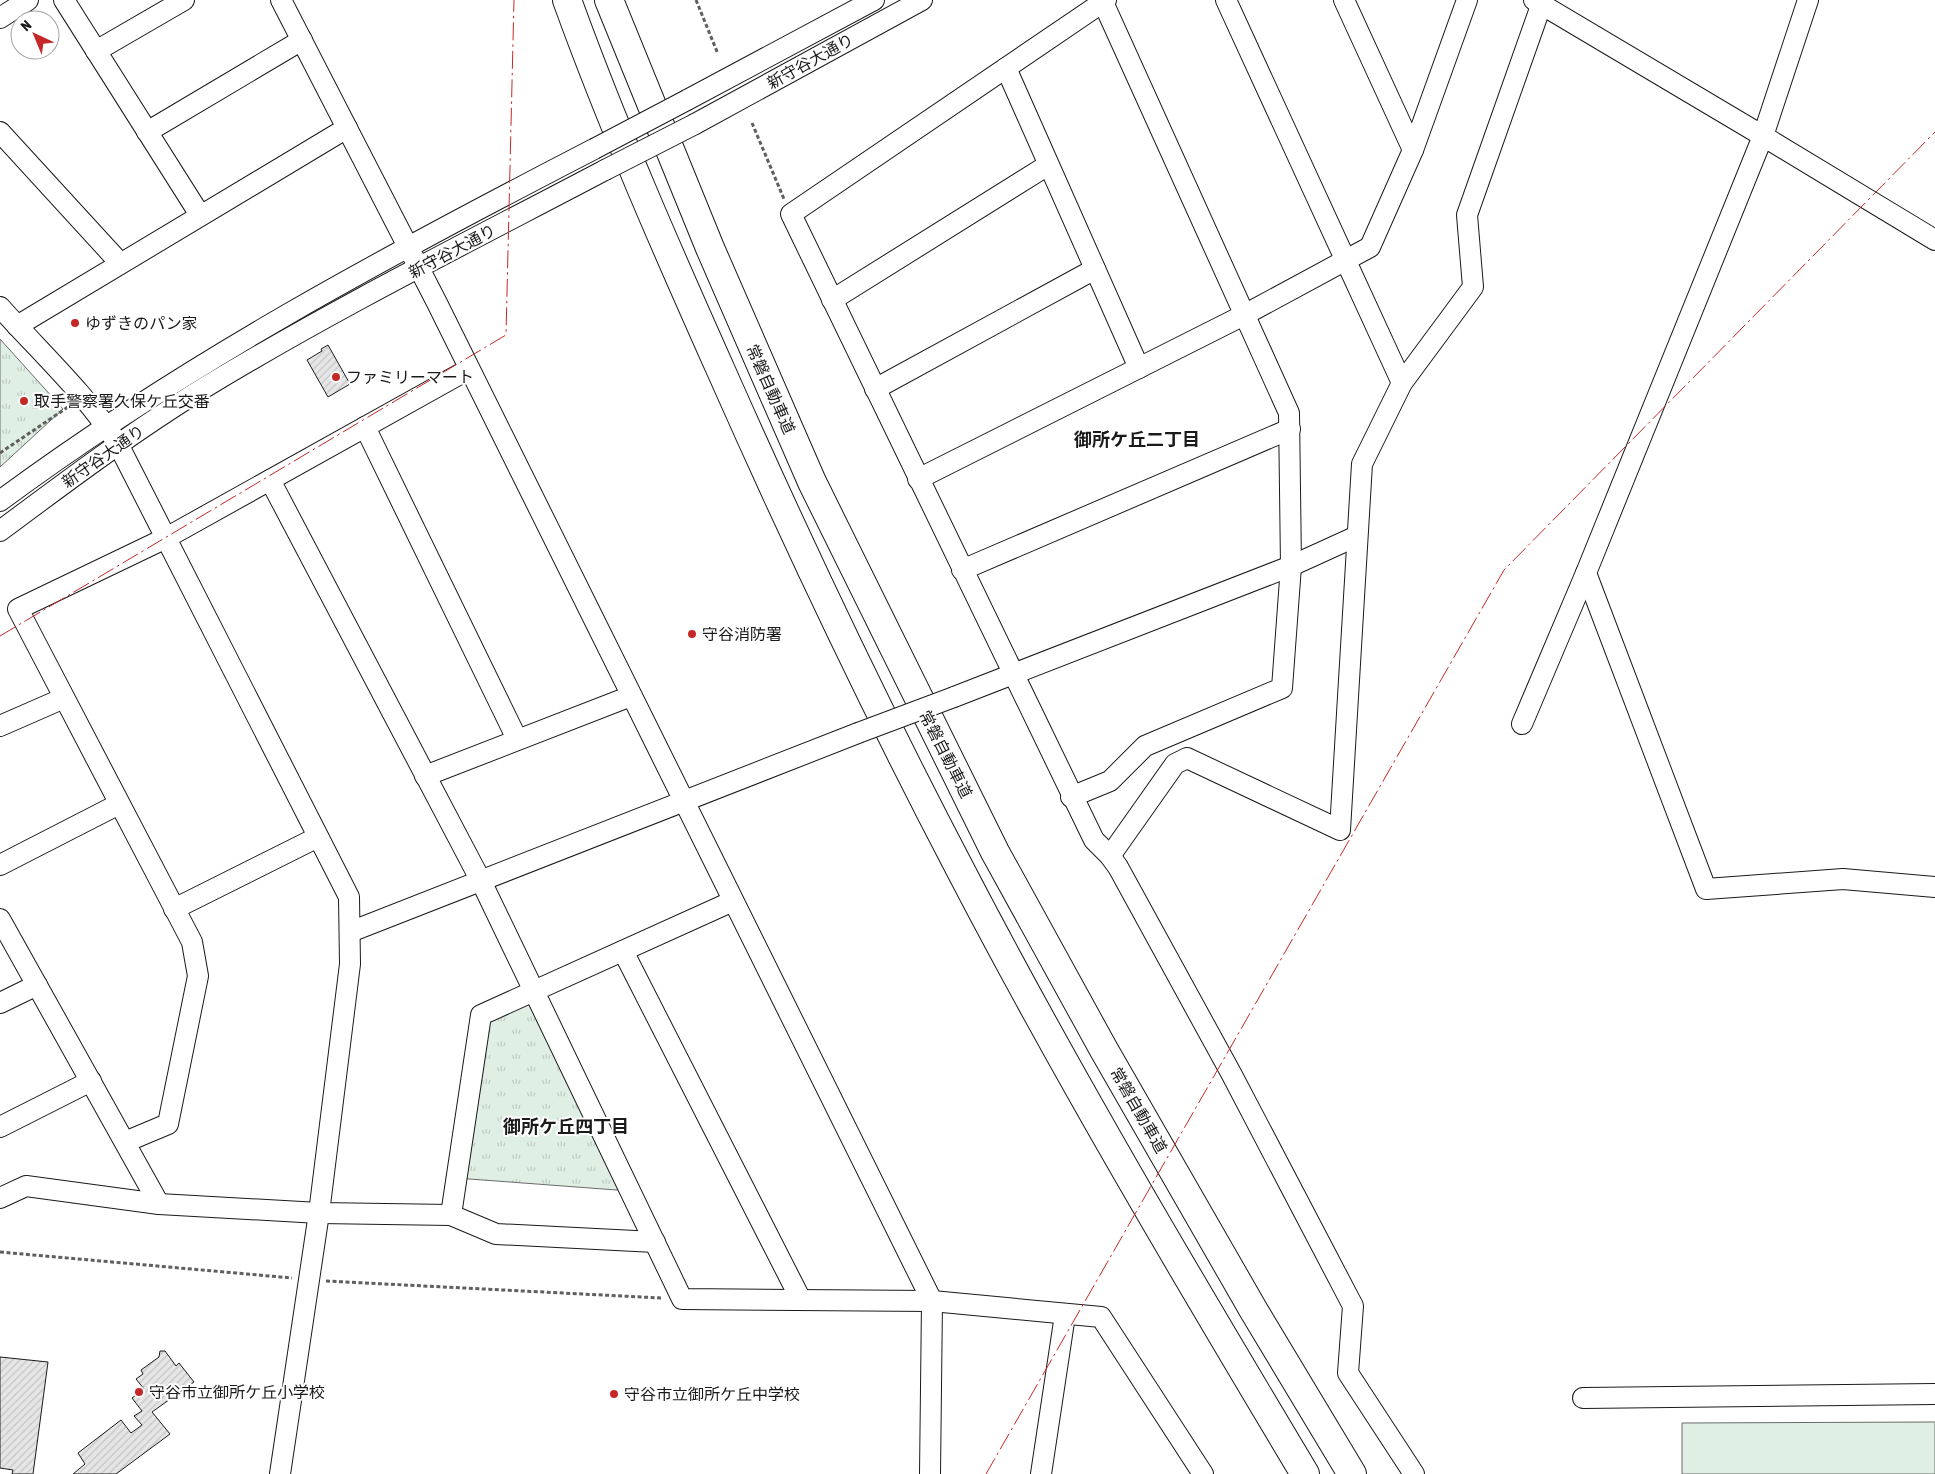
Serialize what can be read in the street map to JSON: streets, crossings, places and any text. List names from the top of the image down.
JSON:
{
  "streets": {
    "highway": ["常磐自動車道"],
    "street": ["新守谷大通り"]
  },
  "districts": ["御所ケ丘二丁目", "御所ケ丘四丁目"],
  "places": [
    "ゆずきのパン家",
    "ファミリーマート",
    "取手警察署久保ケ丘交番",
    "守谷消防署",
    "守谷市立御所ケ丘小学校",
    "守谷市立御所ケ丘中学校"
  ],
  "north": "top left"
}
